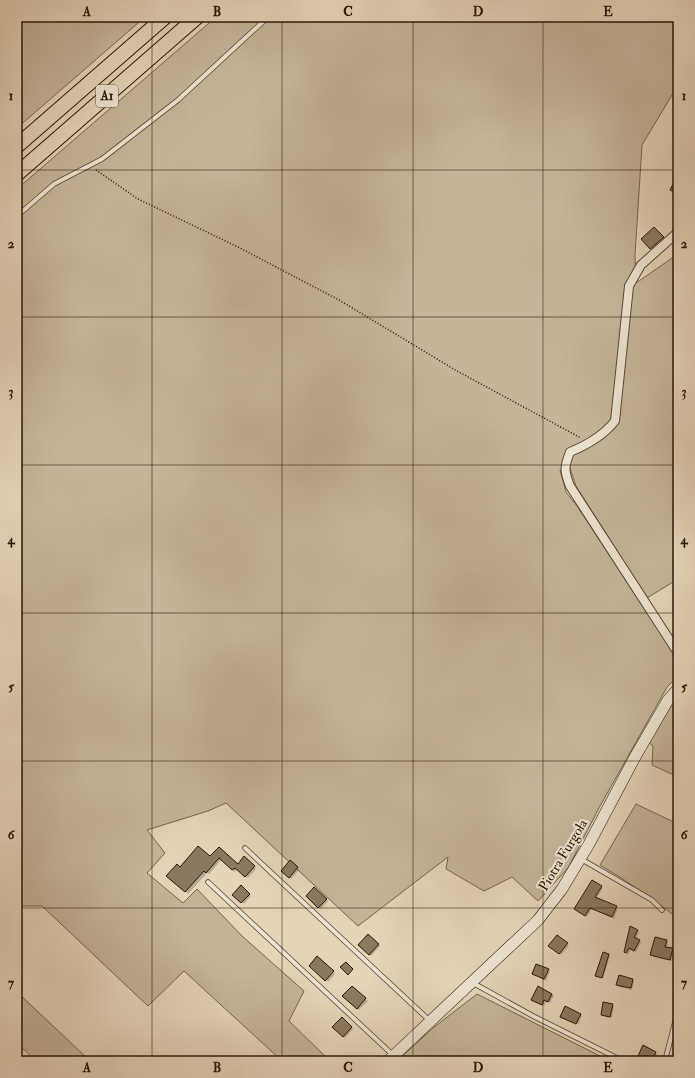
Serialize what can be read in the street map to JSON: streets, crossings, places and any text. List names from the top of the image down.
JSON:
{
  "streets": {
    "highway": ["A1"],
    "street": ["Piotra Furgoła"]
  },
  "grid": {
    "columns": [
      "A",
      "B",
      "C",
      "D",
      "E"
    ],
    "rows": [
      "1",
      "2",
      "3",
      "4",
      "5",
      "6",
      "7"
    ]
  }
}
